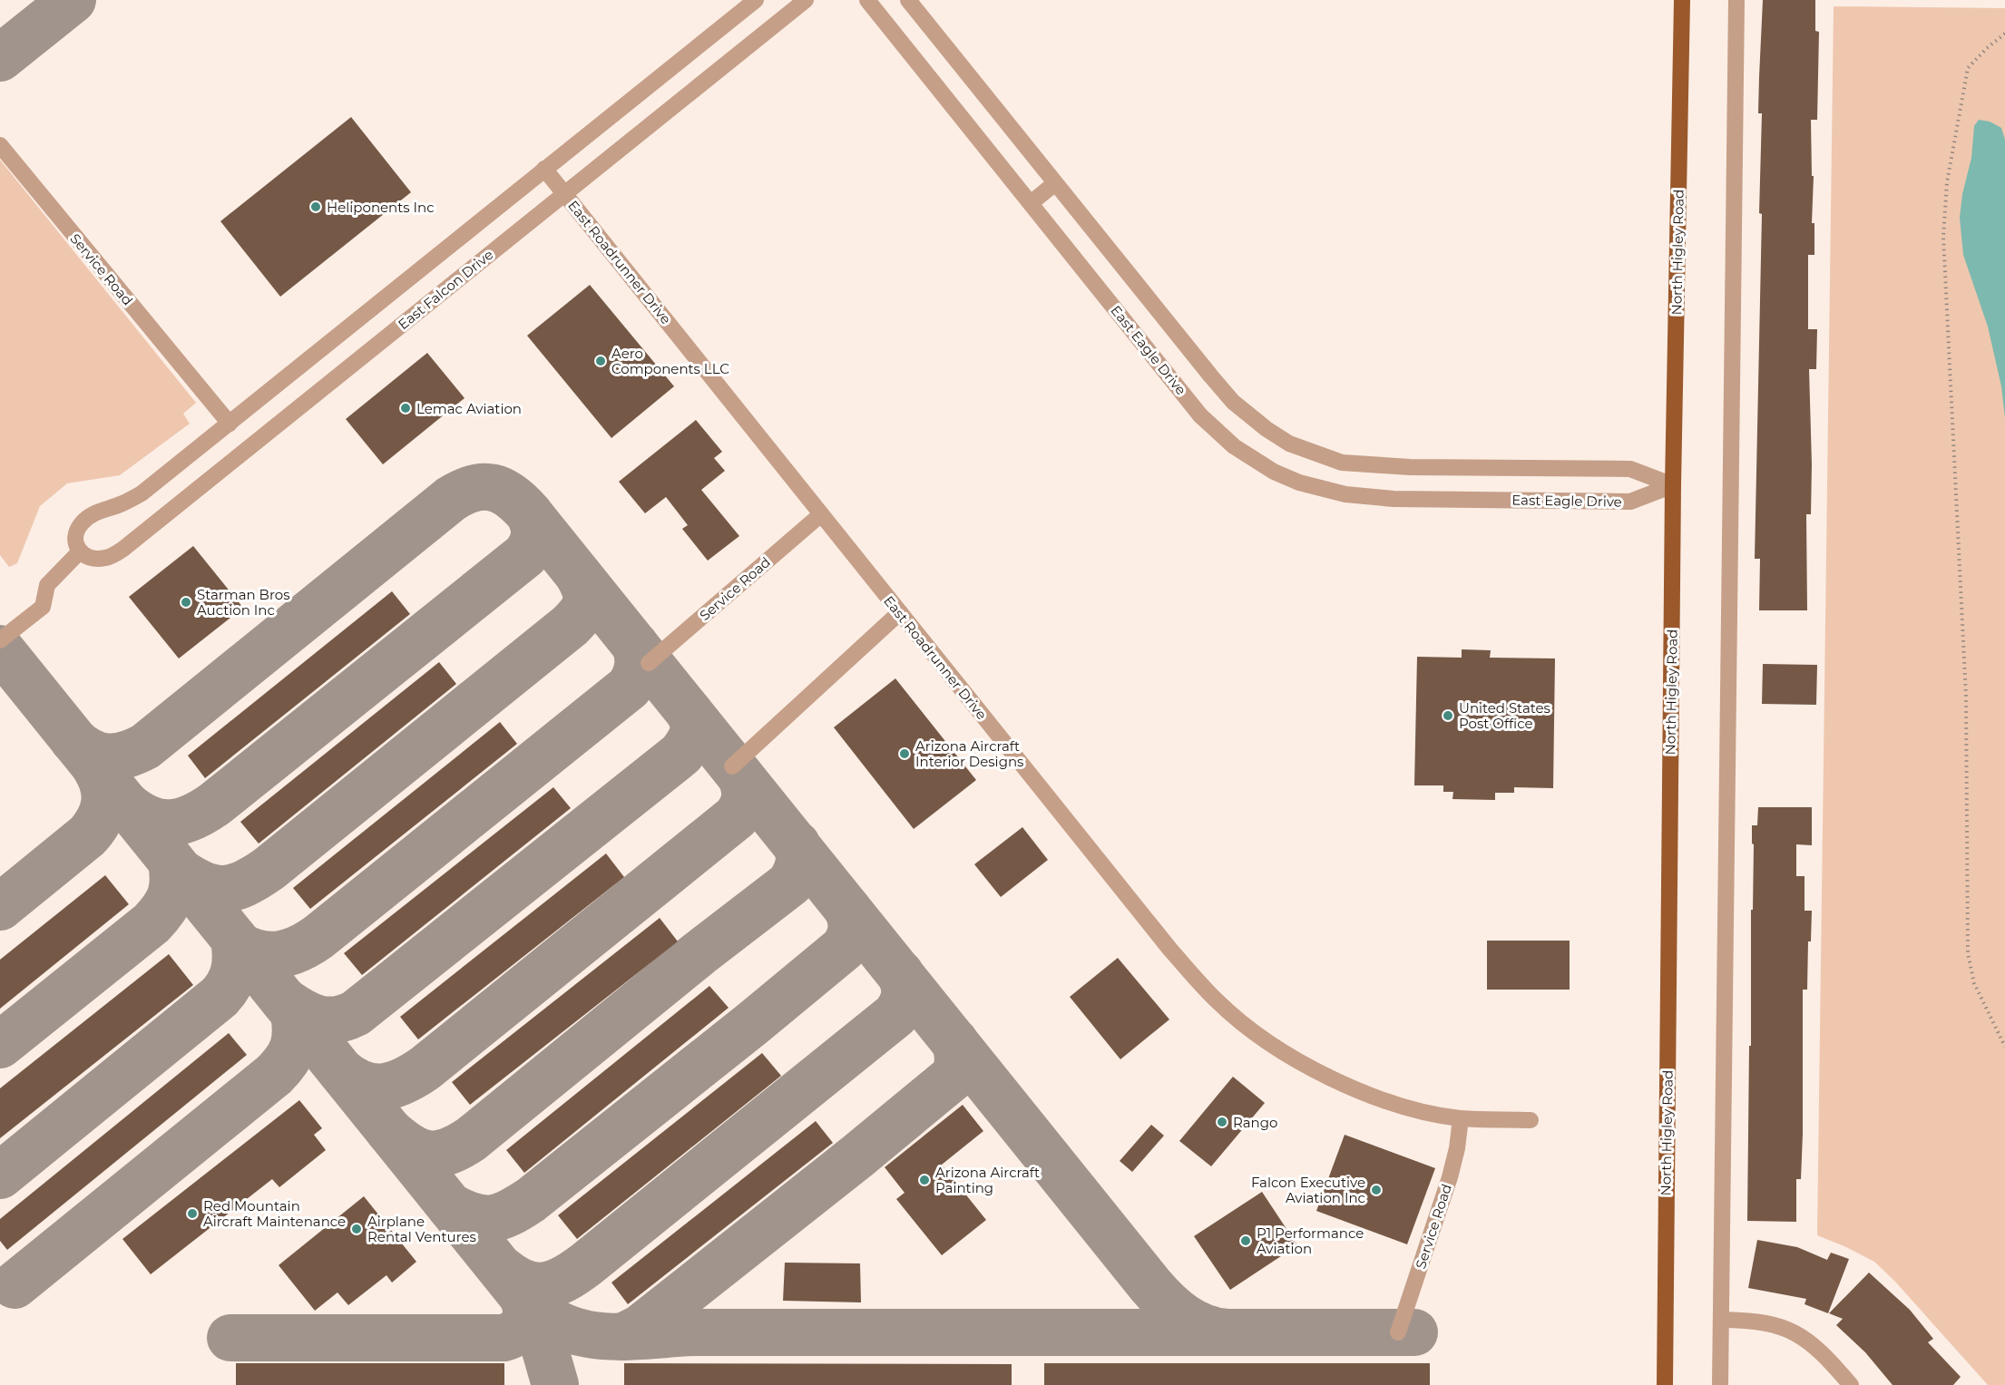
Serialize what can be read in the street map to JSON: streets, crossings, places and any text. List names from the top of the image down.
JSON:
{
  "streets": {
    "main road": ["North Higley Road"],
    "street": [
      "East Roadrunner Drive",
      "Service Road",
      "East Falcon Drive",
      "East Eagle Drive"
    ]
  },
  "crossings": [
    ["North Higley Road", "East Eagle Drive"],
    ["East Roadrunner Drive", "Service Road"],
    ["East Roadrunner Drive", "East Falcon Drive"]
  ],
  "places": [
    "Heliponents Inc",
    "Aero Components LLC",
    "Lemac Aviation",
    "Starman Bros Auction Inc",
    "United States Post Office",
    "Arizona Aircraft Interior Designs",
    "Rango",
    "Arizona Aircraft Painting",
    "Falcon Executive Aviation Inc",
    "Red Mountain Aircraft Maintenance",
    "Airplane Rental Ventures",
    "P1 Performance Aviation"
  ]
}
